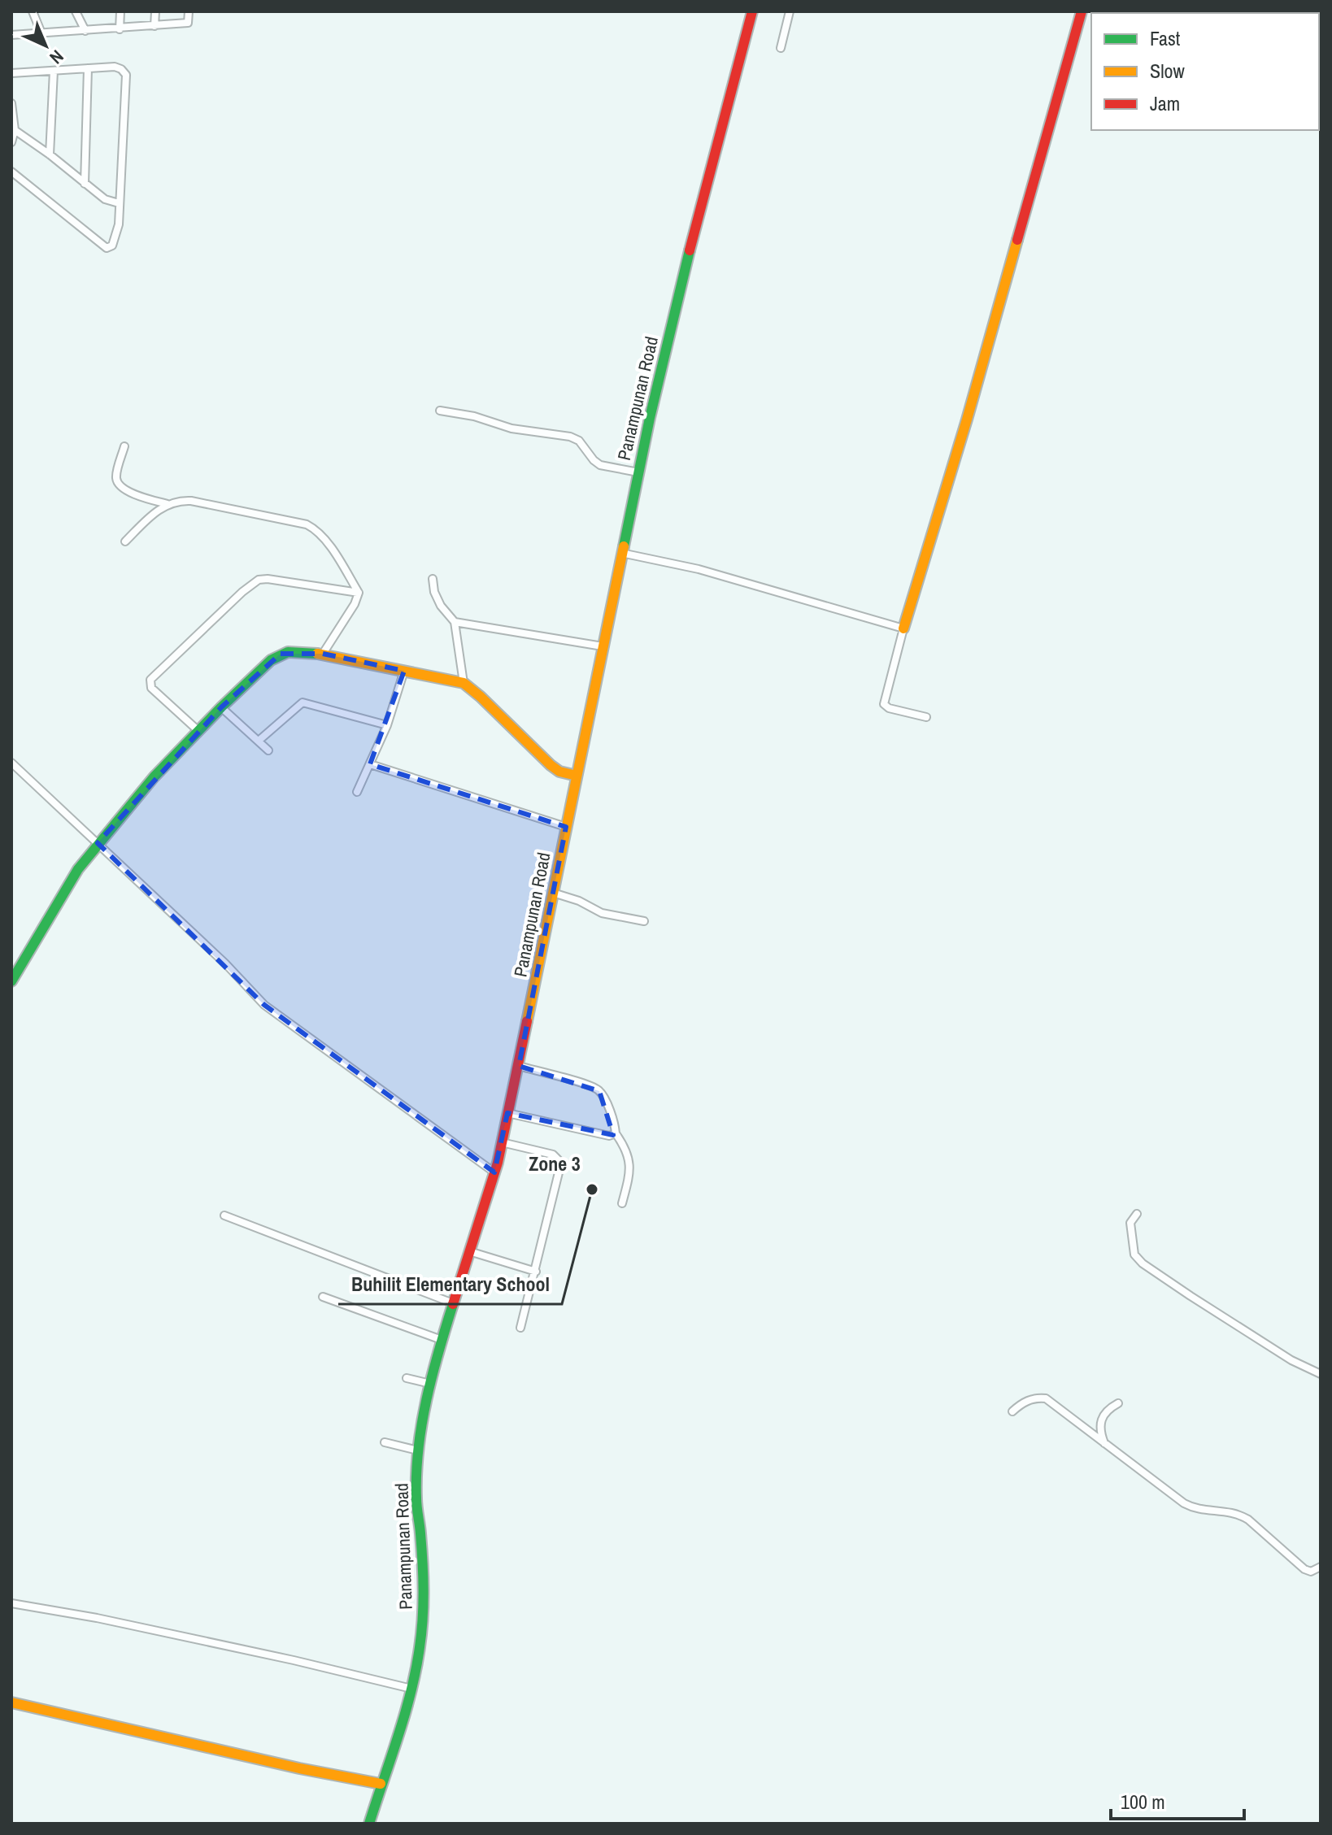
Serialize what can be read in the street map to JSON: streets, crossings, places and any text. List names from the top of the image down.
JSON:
{
  "streets": {
    "street": ["Panampunan Road"]
  },
  "districts": ["Zone 3"],
  "places": ["Buhilit Elementary School"],
  "legend": ["Fast", "Slow", "Jam"],
  "scale_bar": "100 m",
  "north": "bottom right"
}
